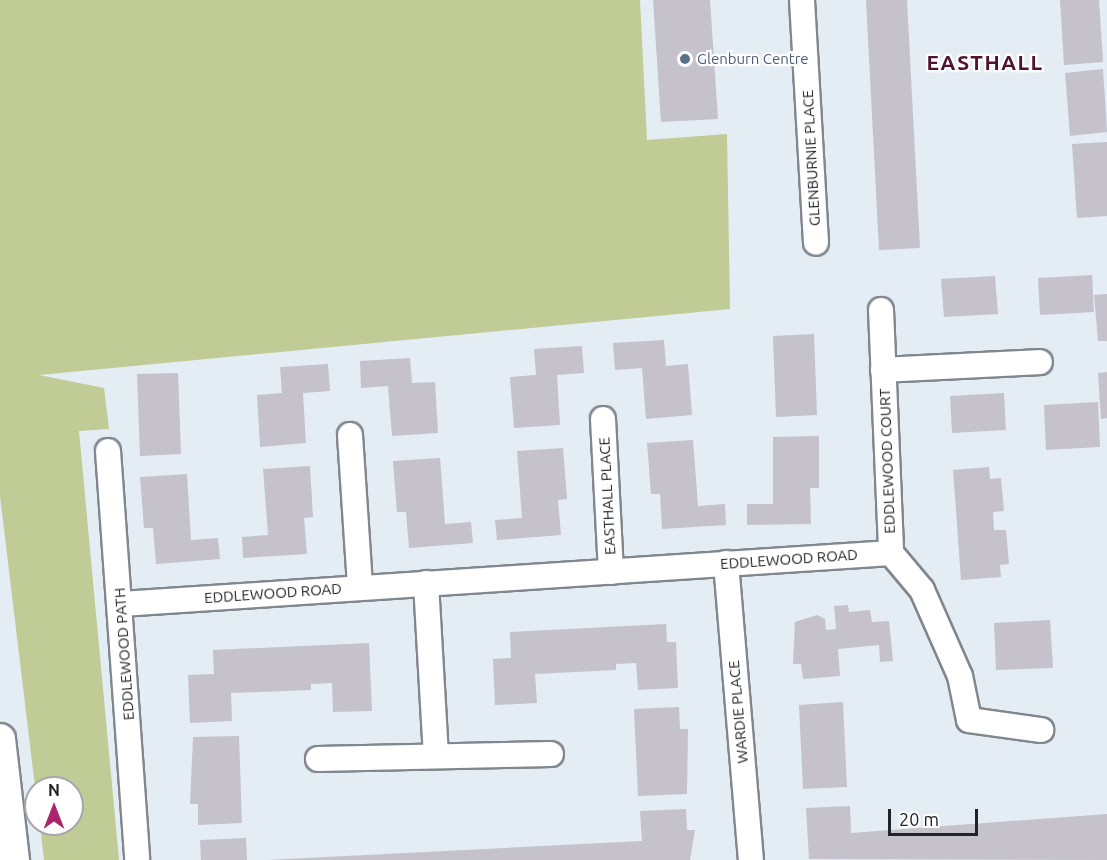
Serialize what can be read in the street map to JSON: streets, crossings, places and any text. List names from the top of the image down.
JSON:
{
  "streets": {
    "street": [
      "GLENBURNIE PLACE",
      "EDDLEWOOD COURT",
      "EASTHALL PLACE",
      "EDDLEWOOD ROAD",
      "EDDLEWOOD PATH",
      "WARDIE PLACE"
    ]
  },
  "crossings": [
    ["EDDLEWOOD COURT", "EDDLEWOOD ROAD"],
    ["EASTHALL PLACE", "EDDLEWOOD ROAD"],
    ["EDDLEWOOD ROAD", "EDDLEWOOD PATH"],
    ["EDDLEWOOD ROAD", "WARDIE PLACE"]
  ],
  "districts": ["EASTHALL"],
  "places": ["Glenburn Centre"],
  "scale_bar": "20 m",
  "north": "top"
}
